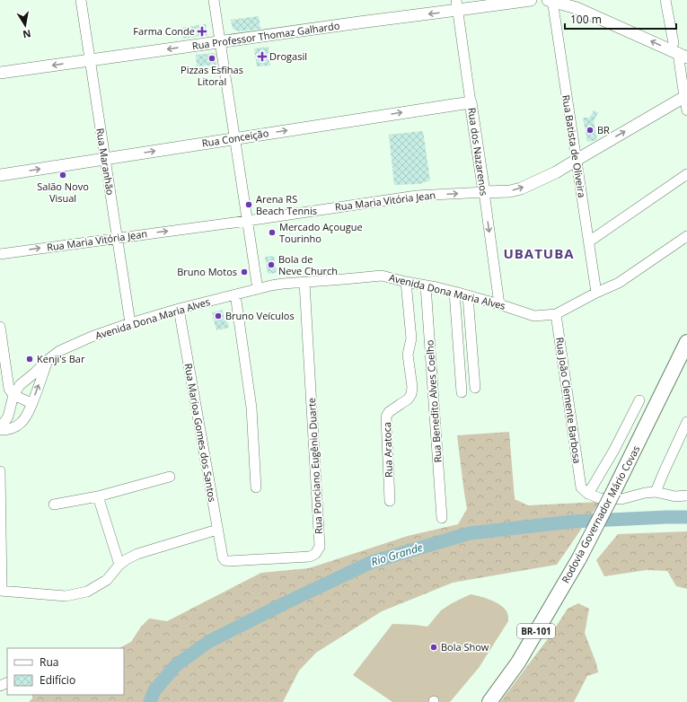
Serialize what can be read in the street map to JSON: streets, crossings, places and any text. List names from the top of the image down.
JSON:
{
  "streets": {
    "highway": ["Rodovia Governador Mário Covas", "BR-101"],
    "main road": [
      "Rua Professor Thomaz Galhardo",
      "Rua Conceição",
      "Rua dos Nazarenos",
      "Rua Maria Vitória Jean"
    ],
    "street": [
      "Rua Batista de Oliveira",
      "Rua Maranhão",
      "Avenida Dona Maria Alves",
      "Rua João Clemente Barbosa",
      "Rua Benedito Alves Coelho",
      "Rua Marioa Gomes dos Santos",
      "Rua Aratoca",
      "Rua Ponciano Eugênio Duarte"
    ]
  },
  "crossings": [
    ["Rua Professor Thomaz Galhardo", "Rua dos Nazarenos"],
    ["Rua Professor Thomaz Galhardo", "Rua Maranhão"],
    ["Rua Conceição", "Rua dos Nazarenos"],
    ["Rua Conceição", "Rua Maranhão"],
    ["Rua Batista de Oliveira", "Rua Maria Vitória Jean"],
    ["Rua Batista de Oliveira", "Avenida Dona Maria Alves"],
    ["Rua dos Nazarenos", "Rua Maria Vitória Jean"],
    ["Rua dos Nazarenos", "Avenida Dona Maria Alves"],
    ["Rua Maranhão", "Rua Maria Vitória Jean"],
    ["Rua Maranhão", "Avenida Dona Maria Alves"],
    ["Avenida Dona Maria Alves", "Rua João Clemente Barbosa"],
    ["Avenida Dona Maria Alves", "Rua Benedito Alves Coelho"],
    ["Avenida Dona Maria Alves", "Rua Marioa Gomes dos Santos"],
    ["Avenida Dona Maria Alves", "Rua Aratoca"],
    ["Avenida Dona Maria Alves", "Rua Ponciano Eugênio Duarte"],
    ["Rua Marioa Gomes dos Santos", "Rua Ponciano Eugênio Duarte"]
  ],
  "one_way": [
    "Rua Professor Thomaz Galhardo",
    "Rua Conceição",
    "Rua dos Nazarenos",
    "Rua Maria Vitória Jean"
  ],
  "districts": ["UBATUBA"],
  "water": ["Rio Grande"],
  "places": {
    "health": ["Farma Conde", "Drogasil"],
    "other": [
      "Pizzas Esfihas Litoral",
      "BR",
      "Salão Novo Visual",
      "Arena RS Beach Tennis",
      "Mercado Açougue Tourinho",
      "Bola de Neve Church",
      "Bruno Motos",
      "Bruno Veículos",
      "Kenji's Bar",
      "Bola Show"
    ]
  },
  "legend": ["Rua", "Edifício"],
  "scale_bar": "100 m",
  "north": "bottom"
}
